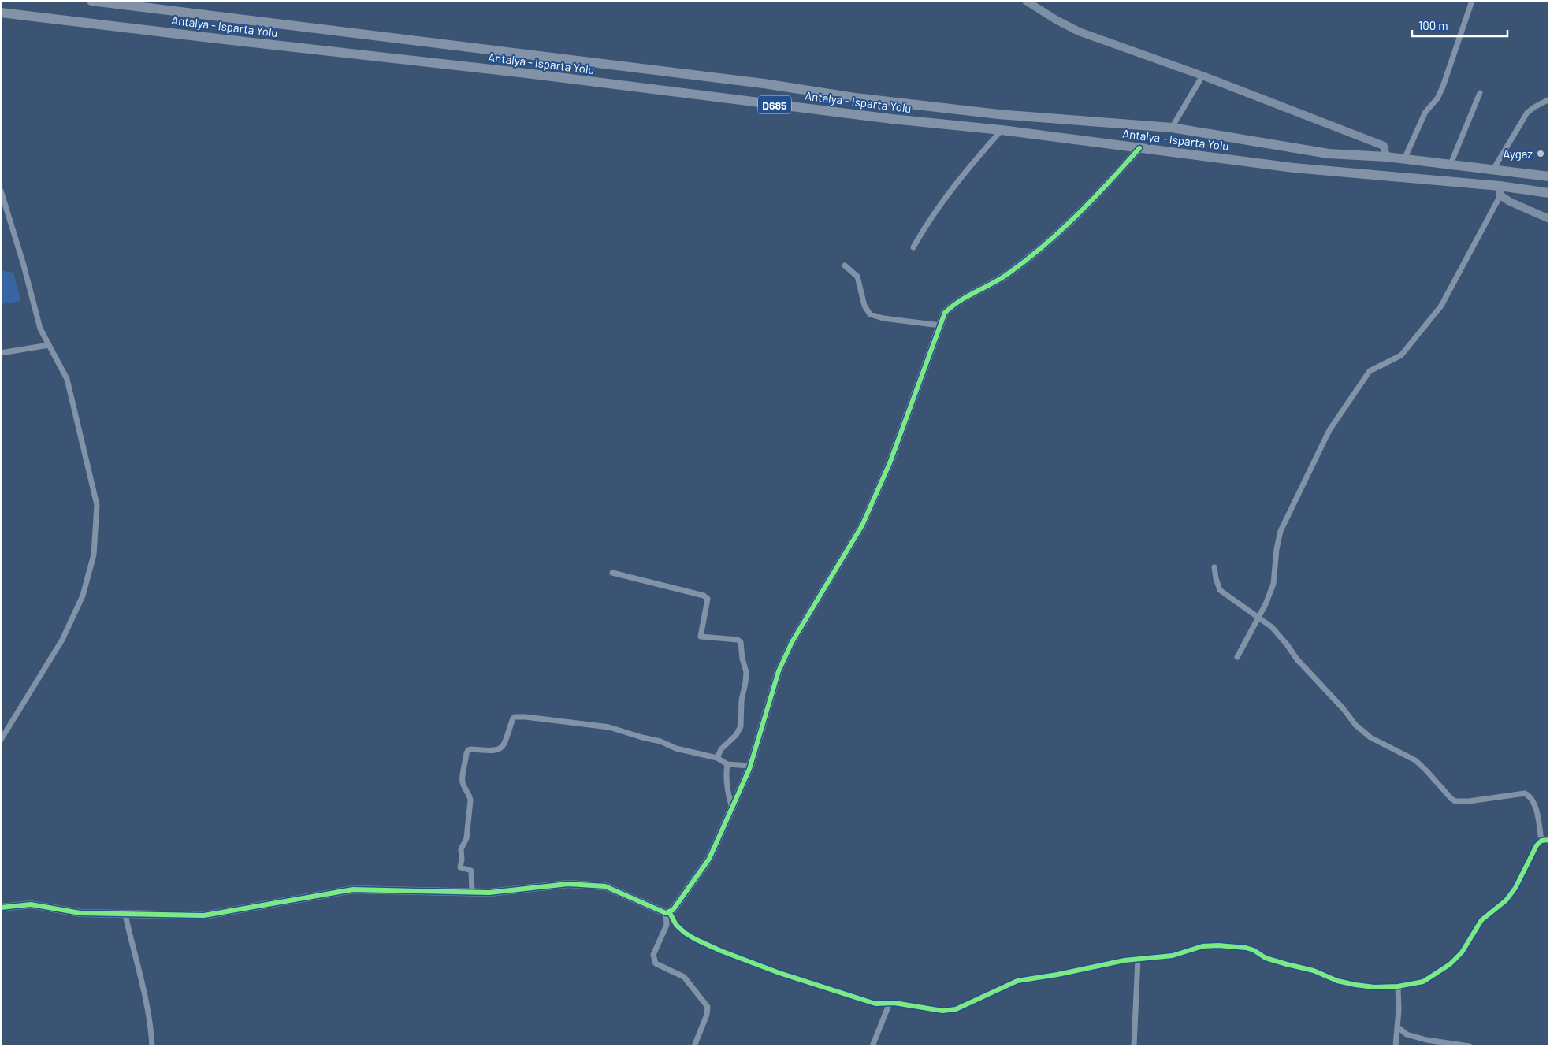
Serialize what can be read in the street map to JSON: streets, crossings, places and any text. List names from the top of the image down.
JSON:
{
  "streets": {
    "highway": ["Antalya - Isparta Yolu", "D685"]
  },
  "places": ["Aygaz"],
  "scale_bar": "100 m"
}
